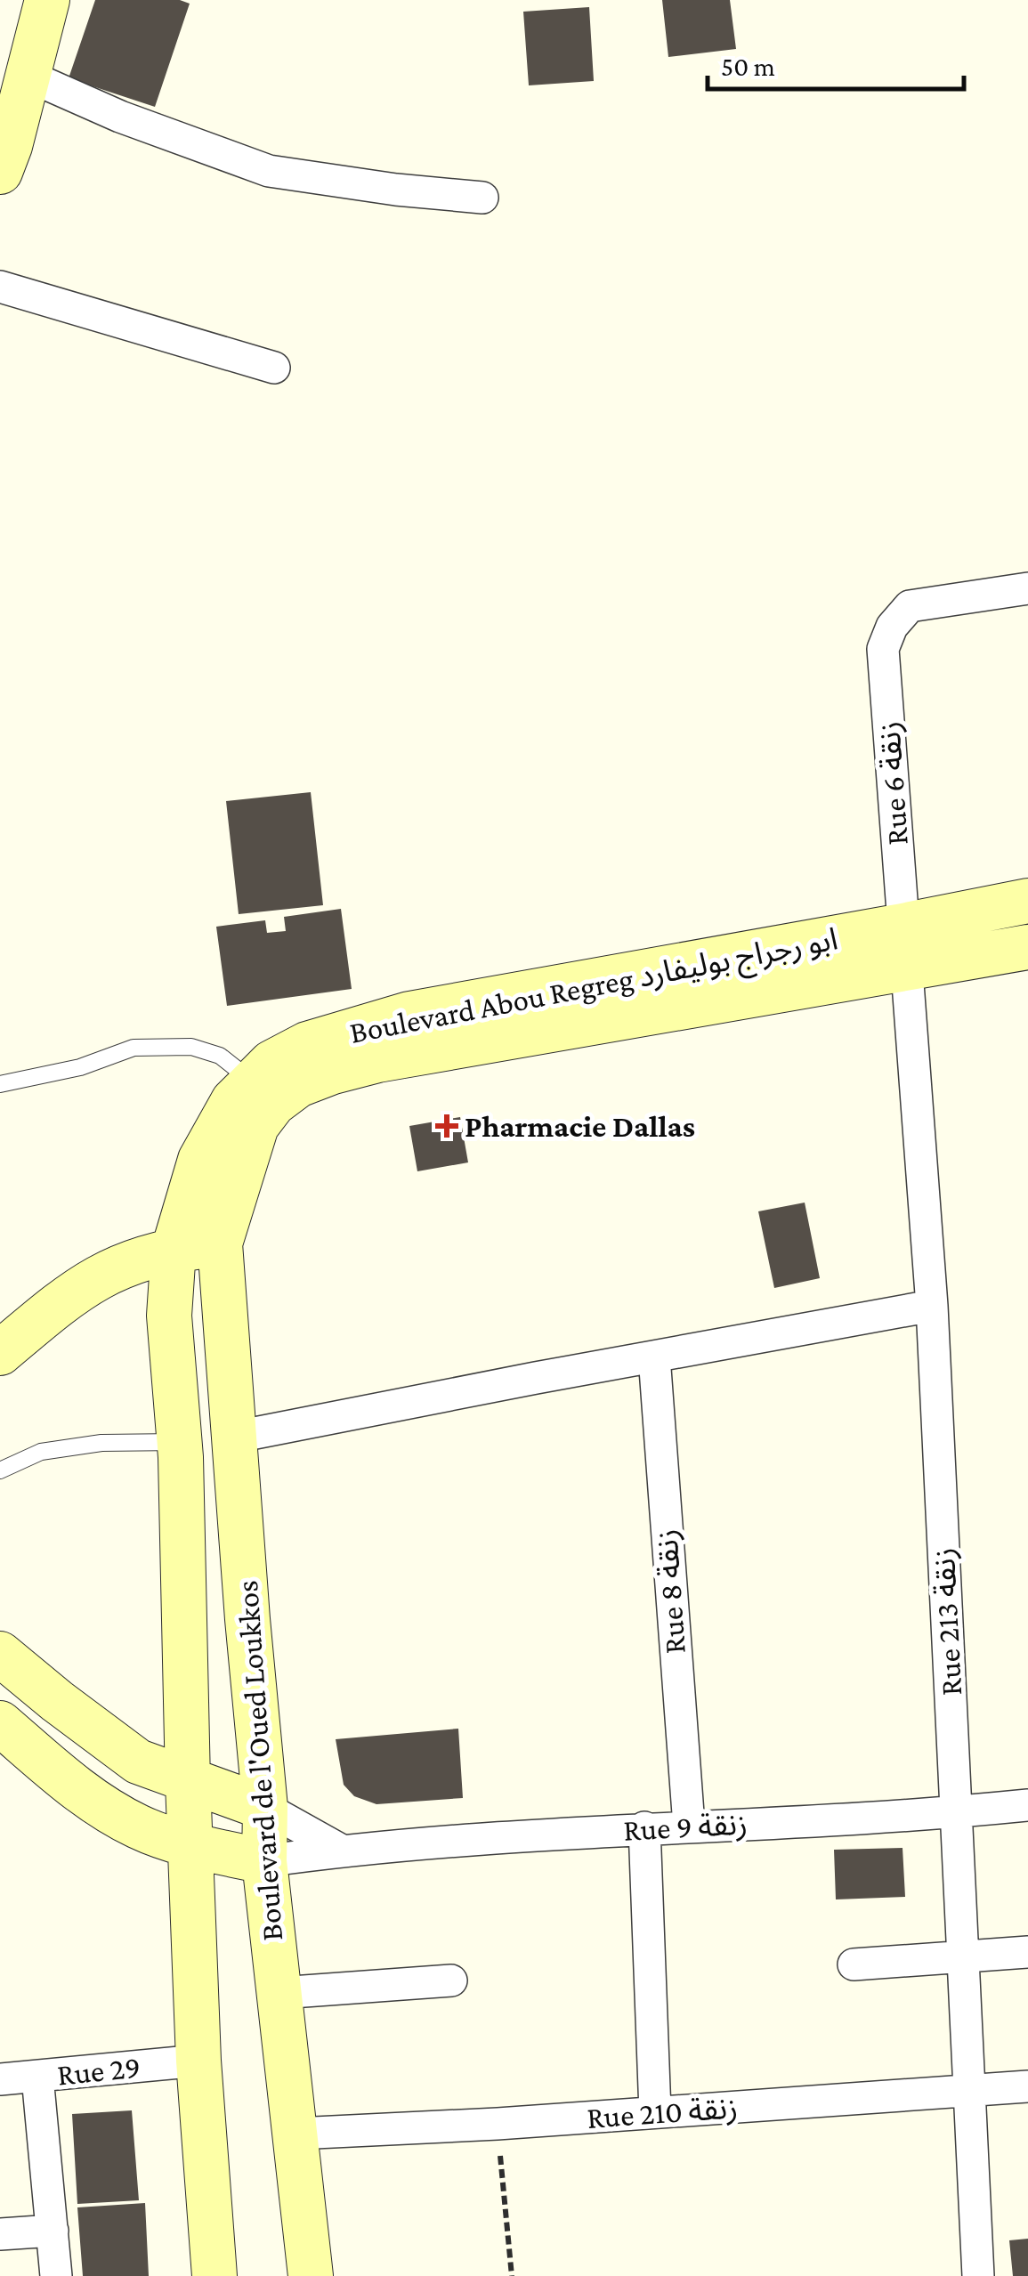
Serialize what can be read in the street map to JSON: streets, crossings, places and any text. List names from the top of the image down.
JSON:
{
  "streets": {
    "main road": ["Boulevard Abou Regreg ابو رجراج بوليفارد", "Boulevard de l'Oued Loukkos"],
    "street": [
      "Rue 6 زنقة",
      "Rue 8 زنقة",
      "Rue 213 زنقة",
      "Rue 9 زنقة",
      "Rue 29",
      "Rue 210 زنقة"
    ]
  },
  "crossings": [
    ["Rue 6 زنقة", "Boulevard Abou Regreg ابو رجراج بوليفارد"],
    ["Rue 6 زنقة", "Rue 213 زنقة"],
    ["Boulevard Abou Regreg ابو رجراج بوليفارد", "Rue 213 زنقة"],
    ["Boulevard Abou Regreg ابو رجراج بوليفارد", "Boulevard de l'Oued Loukkos"],
    ["Rue 8 زنقة", "Rue 9 زنقة"],
    ["Rue 213 زنقة", "Rue 9 زنقة"],
    ["Rue 213 زنقة", "Rue 210 زنقة"],
    ["Boulevard de l'Oued Loukkos", "Rue 9 زنقة"],
    ["Boulevard de l'Oued Loukkos", "Rue 29"],
    ["Boulevard de l'Oued Loukkos", "Rue 210 زنقة"]
  ],
  "places": {
    "health": ["Pharmacie Dallas"]
  },
  "scale_bar": "50 m"
}
